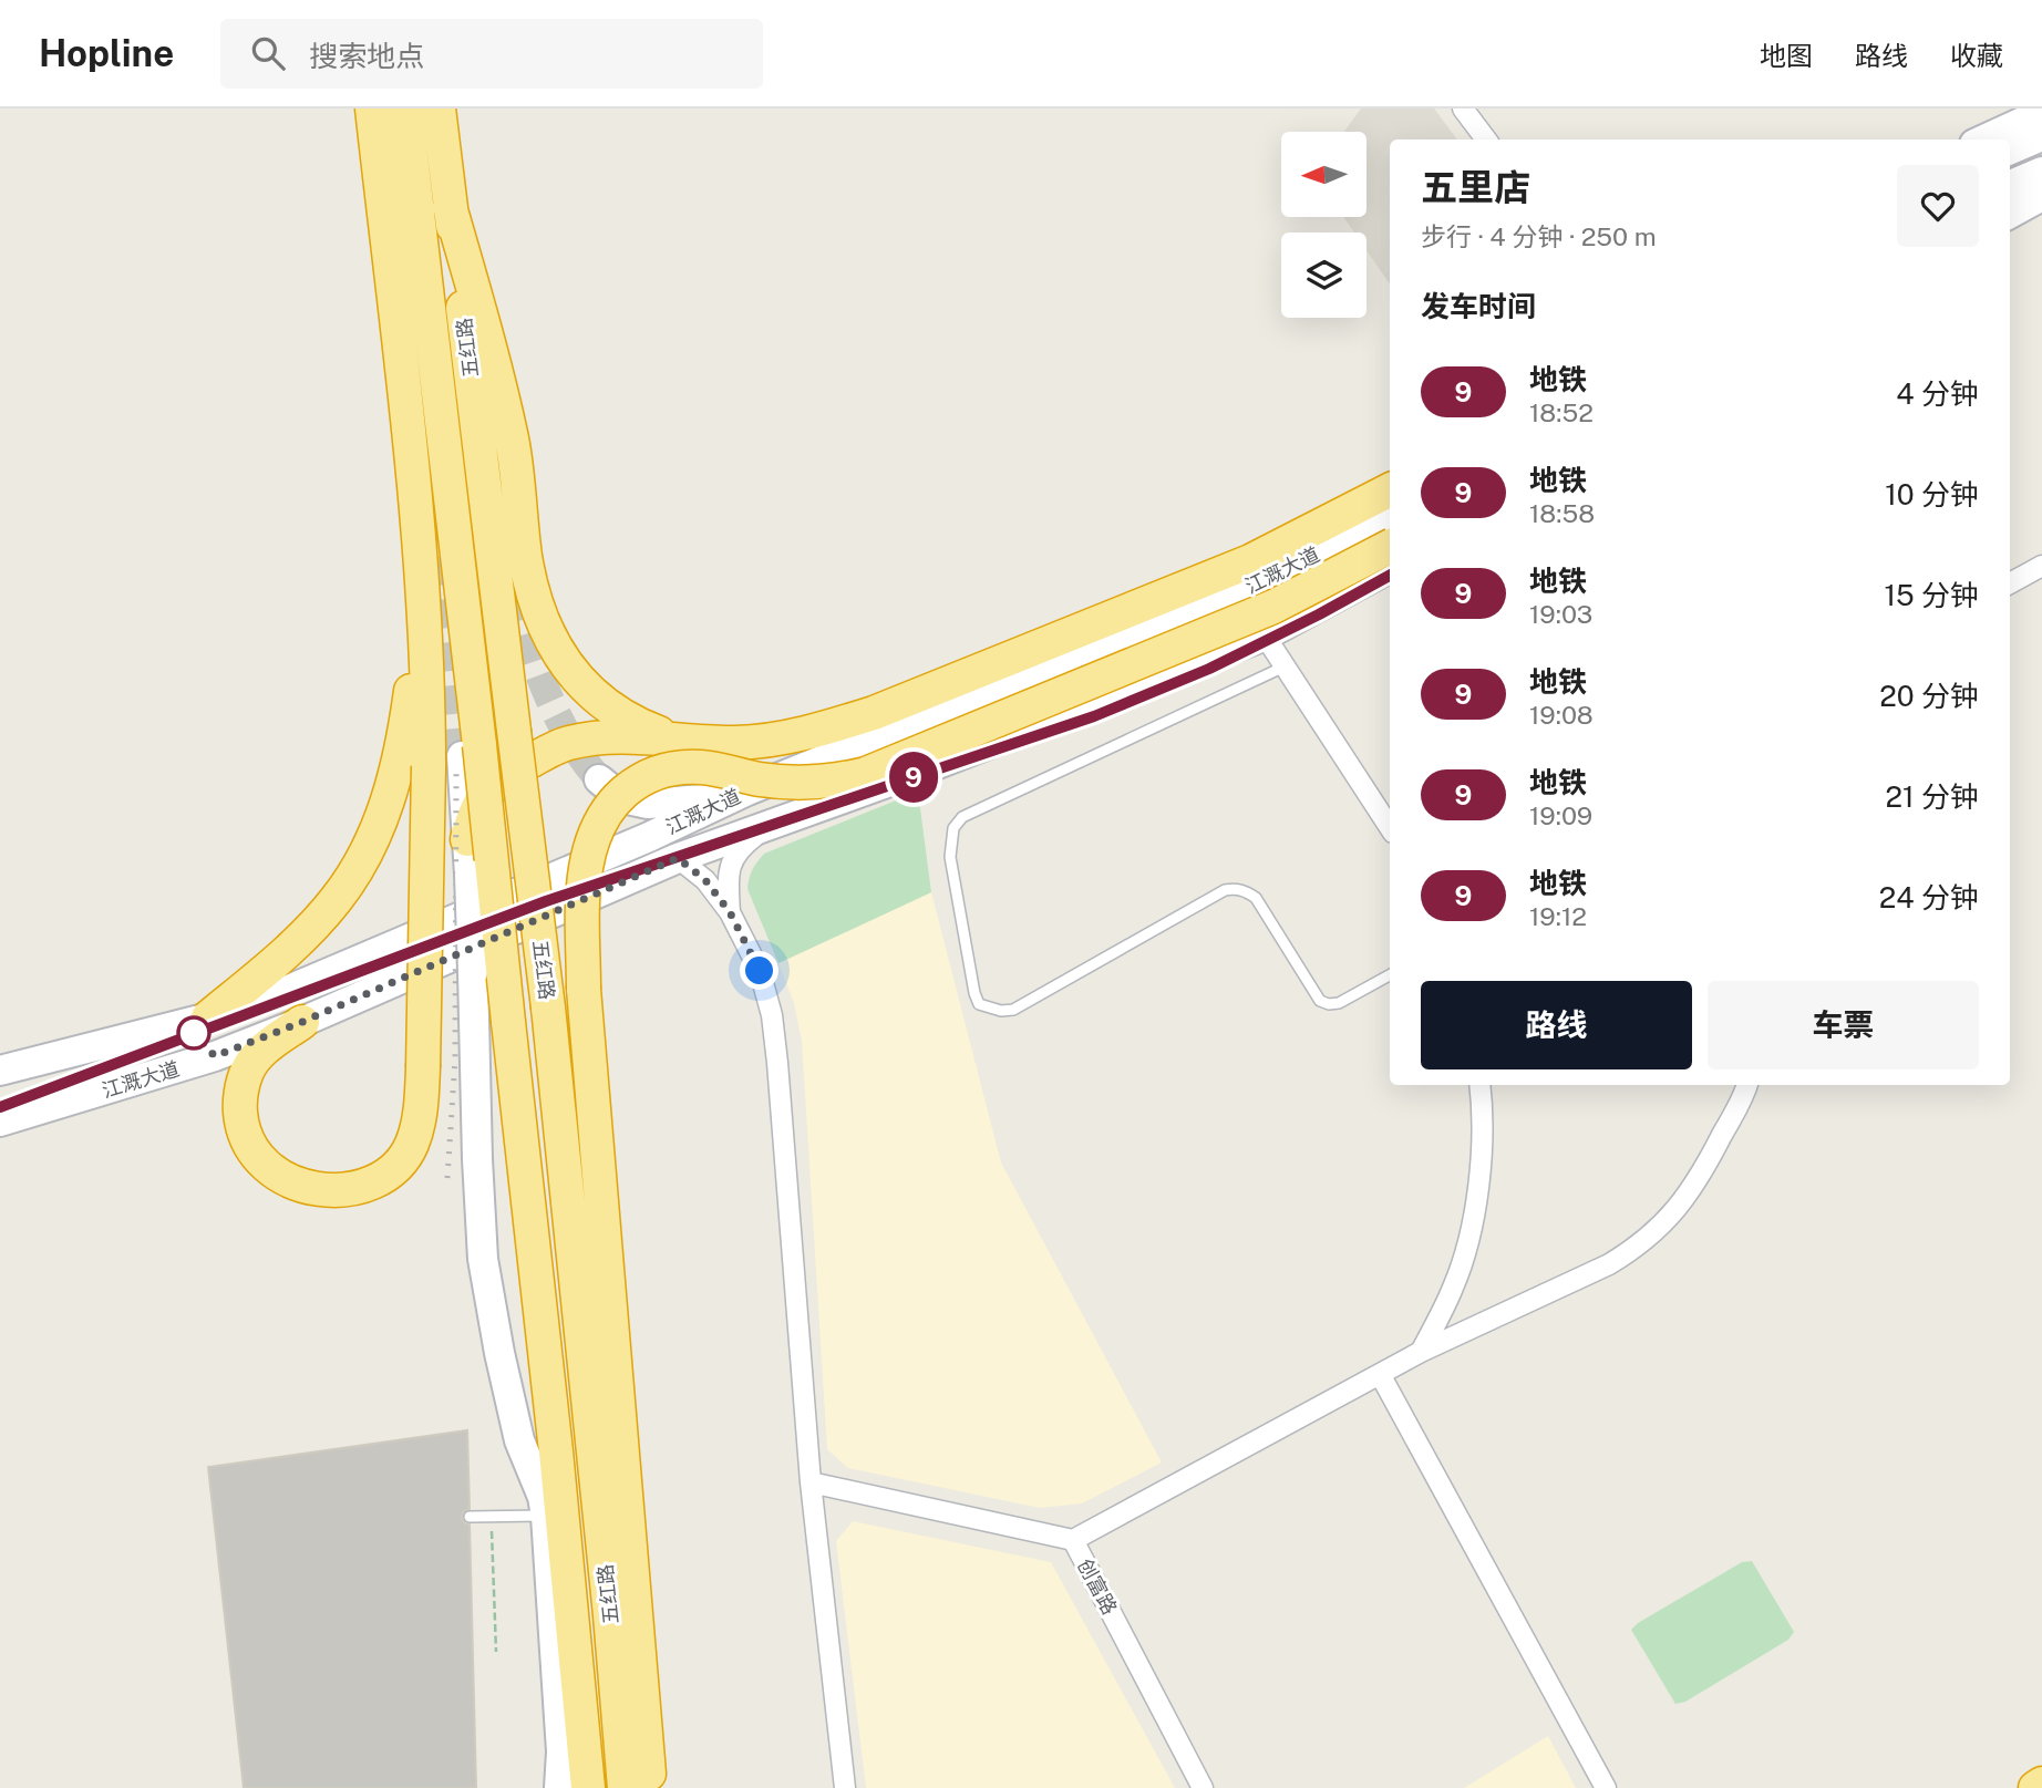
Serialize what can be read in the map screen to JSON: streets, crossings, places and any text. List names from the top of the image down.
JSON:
{
  "streets": {
    "highway": ["五红路"],
    "main road": ["江溉大道"],
    "street": ["创富路"]
  },
  "lines": ["metro line 9"],
  "north": "left",
  "page": {
    "header": "Hopline",
    "search": "搜索地点",
    "nav": ["地图", "路线", "收藏"],
    "on_map": "9",
    "heading": [
      ["五里店", "步行 · 4 分钟 · 250 m"],
      "发车时间"
    ],
    "list": [
      {
        "mark": "9",
        "name": "地铁",
        "note": "18:52",
        "value": "4 分钟"
      },
      {
        "mark": "9",
        "name": "地铁",
        "note": "18:58",
        "value": "10 分钟"
      },
      {
        "mark": "9",
        "name": "地铁",
        "note": "19:03",
        "value": "15 分钟"
      },
      {
        "mark": "9",
        "name": "地铁",
        "note": "19:08",
        "value": "20 分钟"
      },
      {
        "mark": "9",
        "name": "地铁",
        "note": "19:09",
        "value": "21 分钟"
      },
      {
        "mark": "9",
        "name": "地铁",
        "note": "19:12",
        "value": "24 分钟"
      }
    ],
    "buttons": ["路线", "车票"]
  }
}
